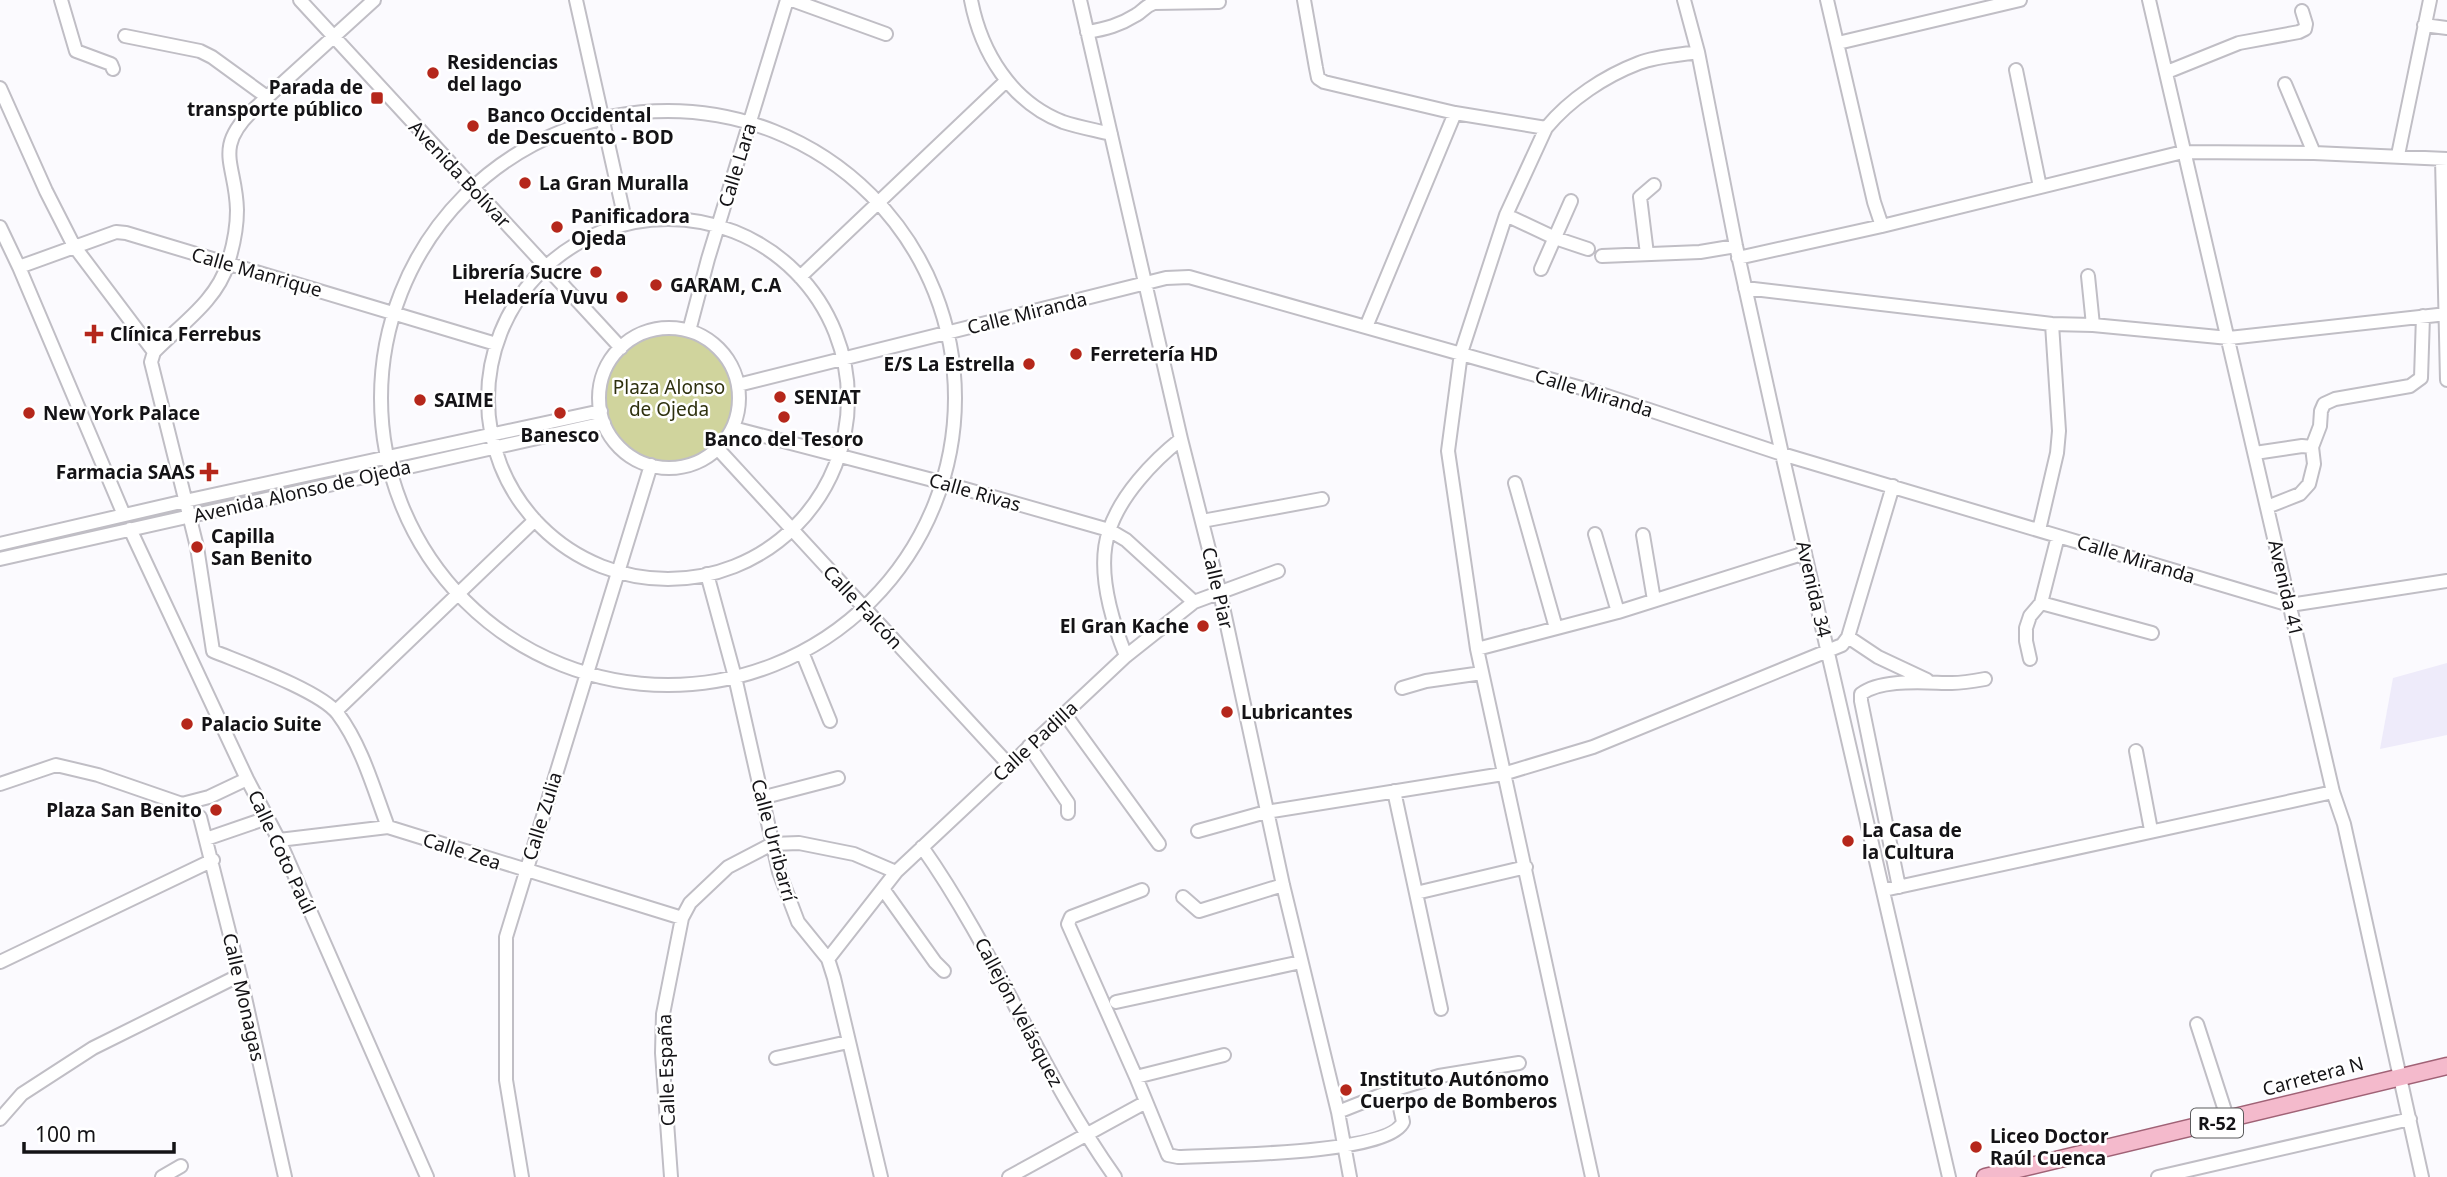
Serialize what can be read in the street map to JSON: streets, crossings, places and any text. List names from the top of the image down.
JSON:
{
  "streets": {
    "main road": ["Carretera N", "R-52"],
    "street": [
      "Calle Lara",
      "Avenida Bolívar",
      "Calle Manrique",
      "Calle Miranda",
      "Avenida Alonso de Ojeda",
      "Calle Rivas",
      "Calle Piar",
      "Avenida 41",
      "Avenida 34",
      "Calle Falcón",
      "Calle Padilla",
      "Calle Zulia",
      "Calle Urribarrí",
      "Calle Zea",
      "Calle Coto Paúl",
      "Calle Monagas",
      "Callejón Velásquez",
      "Calle España"
    ]
  },
  "crossings": [
    ["Calle Lara", "Avenida Bolívar"],
    ["Calle Lara", "Calle Miranda"],
    ["Calle Lara", "Avenida Alonso de Ojeda"],
    ["Calle Lara", "Calle Rivas"],
    ["Calle Lara", "Calle Falcón"],
    ["Calle Lara", "Calle Zulia"],
    ["Avenida Bolívar", "Calle Miranda"],
    ["Avenida Bolívar", "Avenida Alonso de Ojeda"],
    ["Avenida Bolívar", "Calle Rivas"],
    ["Avenida Bolívar", "Calle Falcón"],
    ["Avenida Bolívar", "Calle Zulia"],
    ["Calle Miranda", "Avenida Alonso de Ojeda"],
    ["Calle Miranda", "Calle Rivas"],
    ["Calle Miranda", "Calle Piar"],
    ["Calle Miranda", "Avenida 41"],
    ["Calle Miranda", "Avenida 34"],
    ["Calle Miranda", "Calle Falcón"],
    ["Calle Miranda", "Calle Zulia"],
    ["Avenida Alonso de Ojeda", "Calle Rivas"],
    ["Avenida Alonso de Ojeda", "Calle Falcón"],
    ["Avenida Alonso de Ojeda", "Calle Zulia"],
    ["Avenida Alonso de Ojeda", "Calle Coto Paúl"],
    ["Calle Rivas", "Calle Falcón"],
    ["Calle Rivas", "Calle Padilla"],
    ["Calle Rivas", "Calle Zulia"],
    ["Calle Piar", "Calle Padilla"],
    ["Avenida 41", "Carretera N"],
    ["Calle Falcón", "Calle Padilla"],
    ["Calle Falcón", "Calle Zulia"],
    ["Calle Padilla", "Calle Urribarrí"],
    ["Calle Padilla", "Callejón Velásquez"],
    ["Calle Padilla", "Calle España"],
    ["Calle Zulia", "Calle Zea"],
    ["Calle Urribarrí", "Calle España"],
    ["Calle Zea", "Calle Coto Paúl"],
    ["Calle Zea", "Calle España"]
  ],
  "parks": ["Plaza Alonso de Ojeda"],
  "places": {
    "other": [
      "Residencias del lago",
      "Banco Occidental de Descuento - BOD",
      "La Gran Muralla",
      "Panificadora Ojeda",
      "Librería Sucre",
      "GARAM, C.A",
      "Heladería Vuvu",
      "Ferretería HD",
      "E/S La Estrella",
      "SENIAT",
      "SAIME",
      "New York Palace",
      "Banesco",
      "Banco del Tesoro",
      "Capilla San Benito",
      "El Gran Kache",
      "Lubricantes",
      "Palacio Suite",
      "Plaza San Benito",
      "La Casa de la Cultura",
      "Instituto Autónomo Cuerpo de Bomberos",
      "Liceo Doctor Raúl Cuenca"
    ],
    "transit": ["Parada de transporte público"],
    "health": ["Clínica Ferrebus", "Farmacia SAAS"]
  },
  "scale_bar": "100 m"
}
